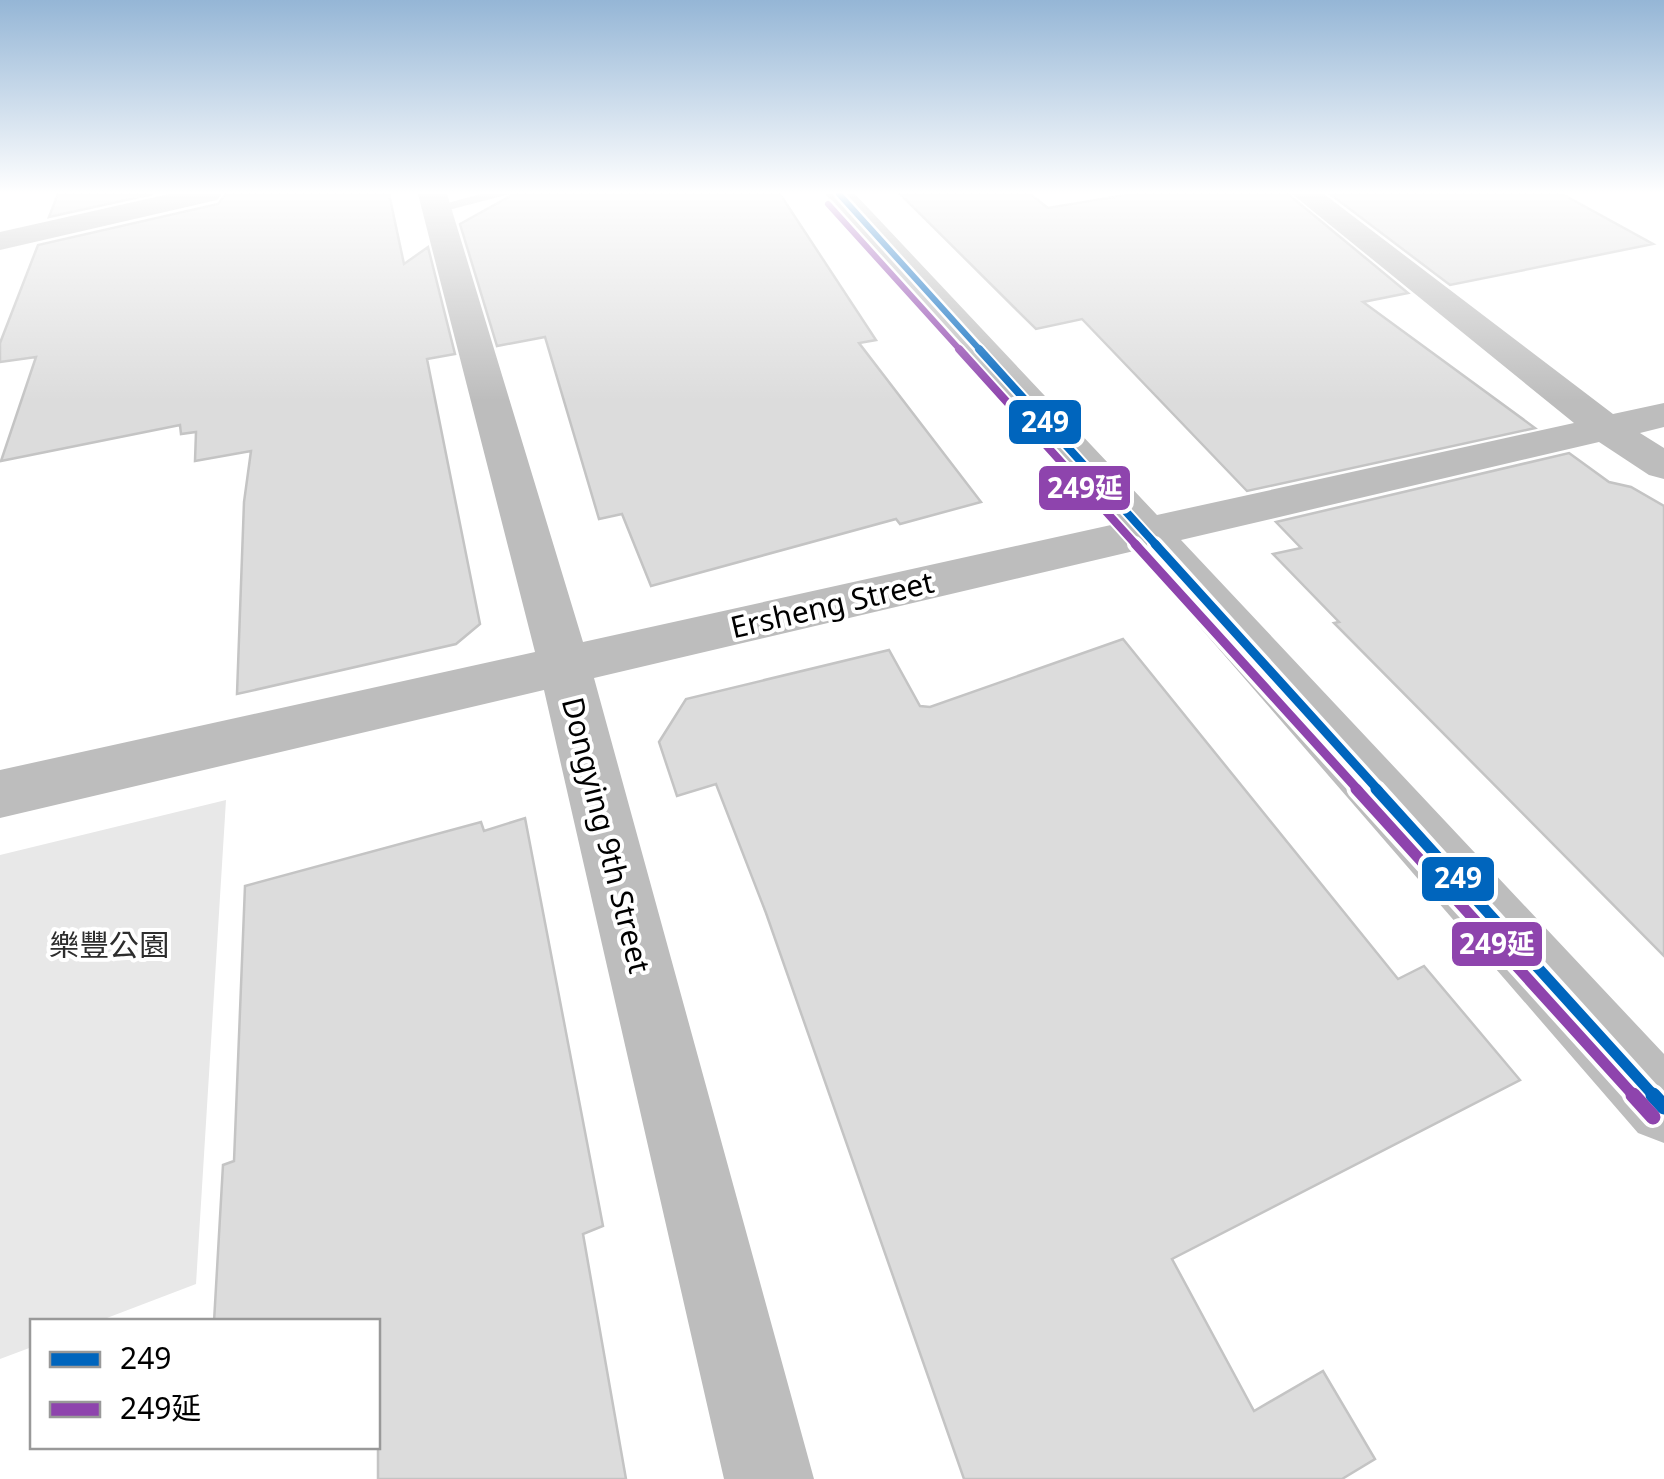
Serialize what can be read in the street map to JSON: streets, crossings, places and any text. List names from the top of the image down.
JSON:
{
  "streets": {
    "street": ["Ersheng Street", "Dongying 9th Street"]
  },
  "crossings": [
    ["Ersheng Street", "Dongying 9th Street"]
  ],
  "parks": ["樂豐公園"],
  "lines": ["transit line 249", "transit line 249延"],
  "legend": ["249", "249延"]
}
